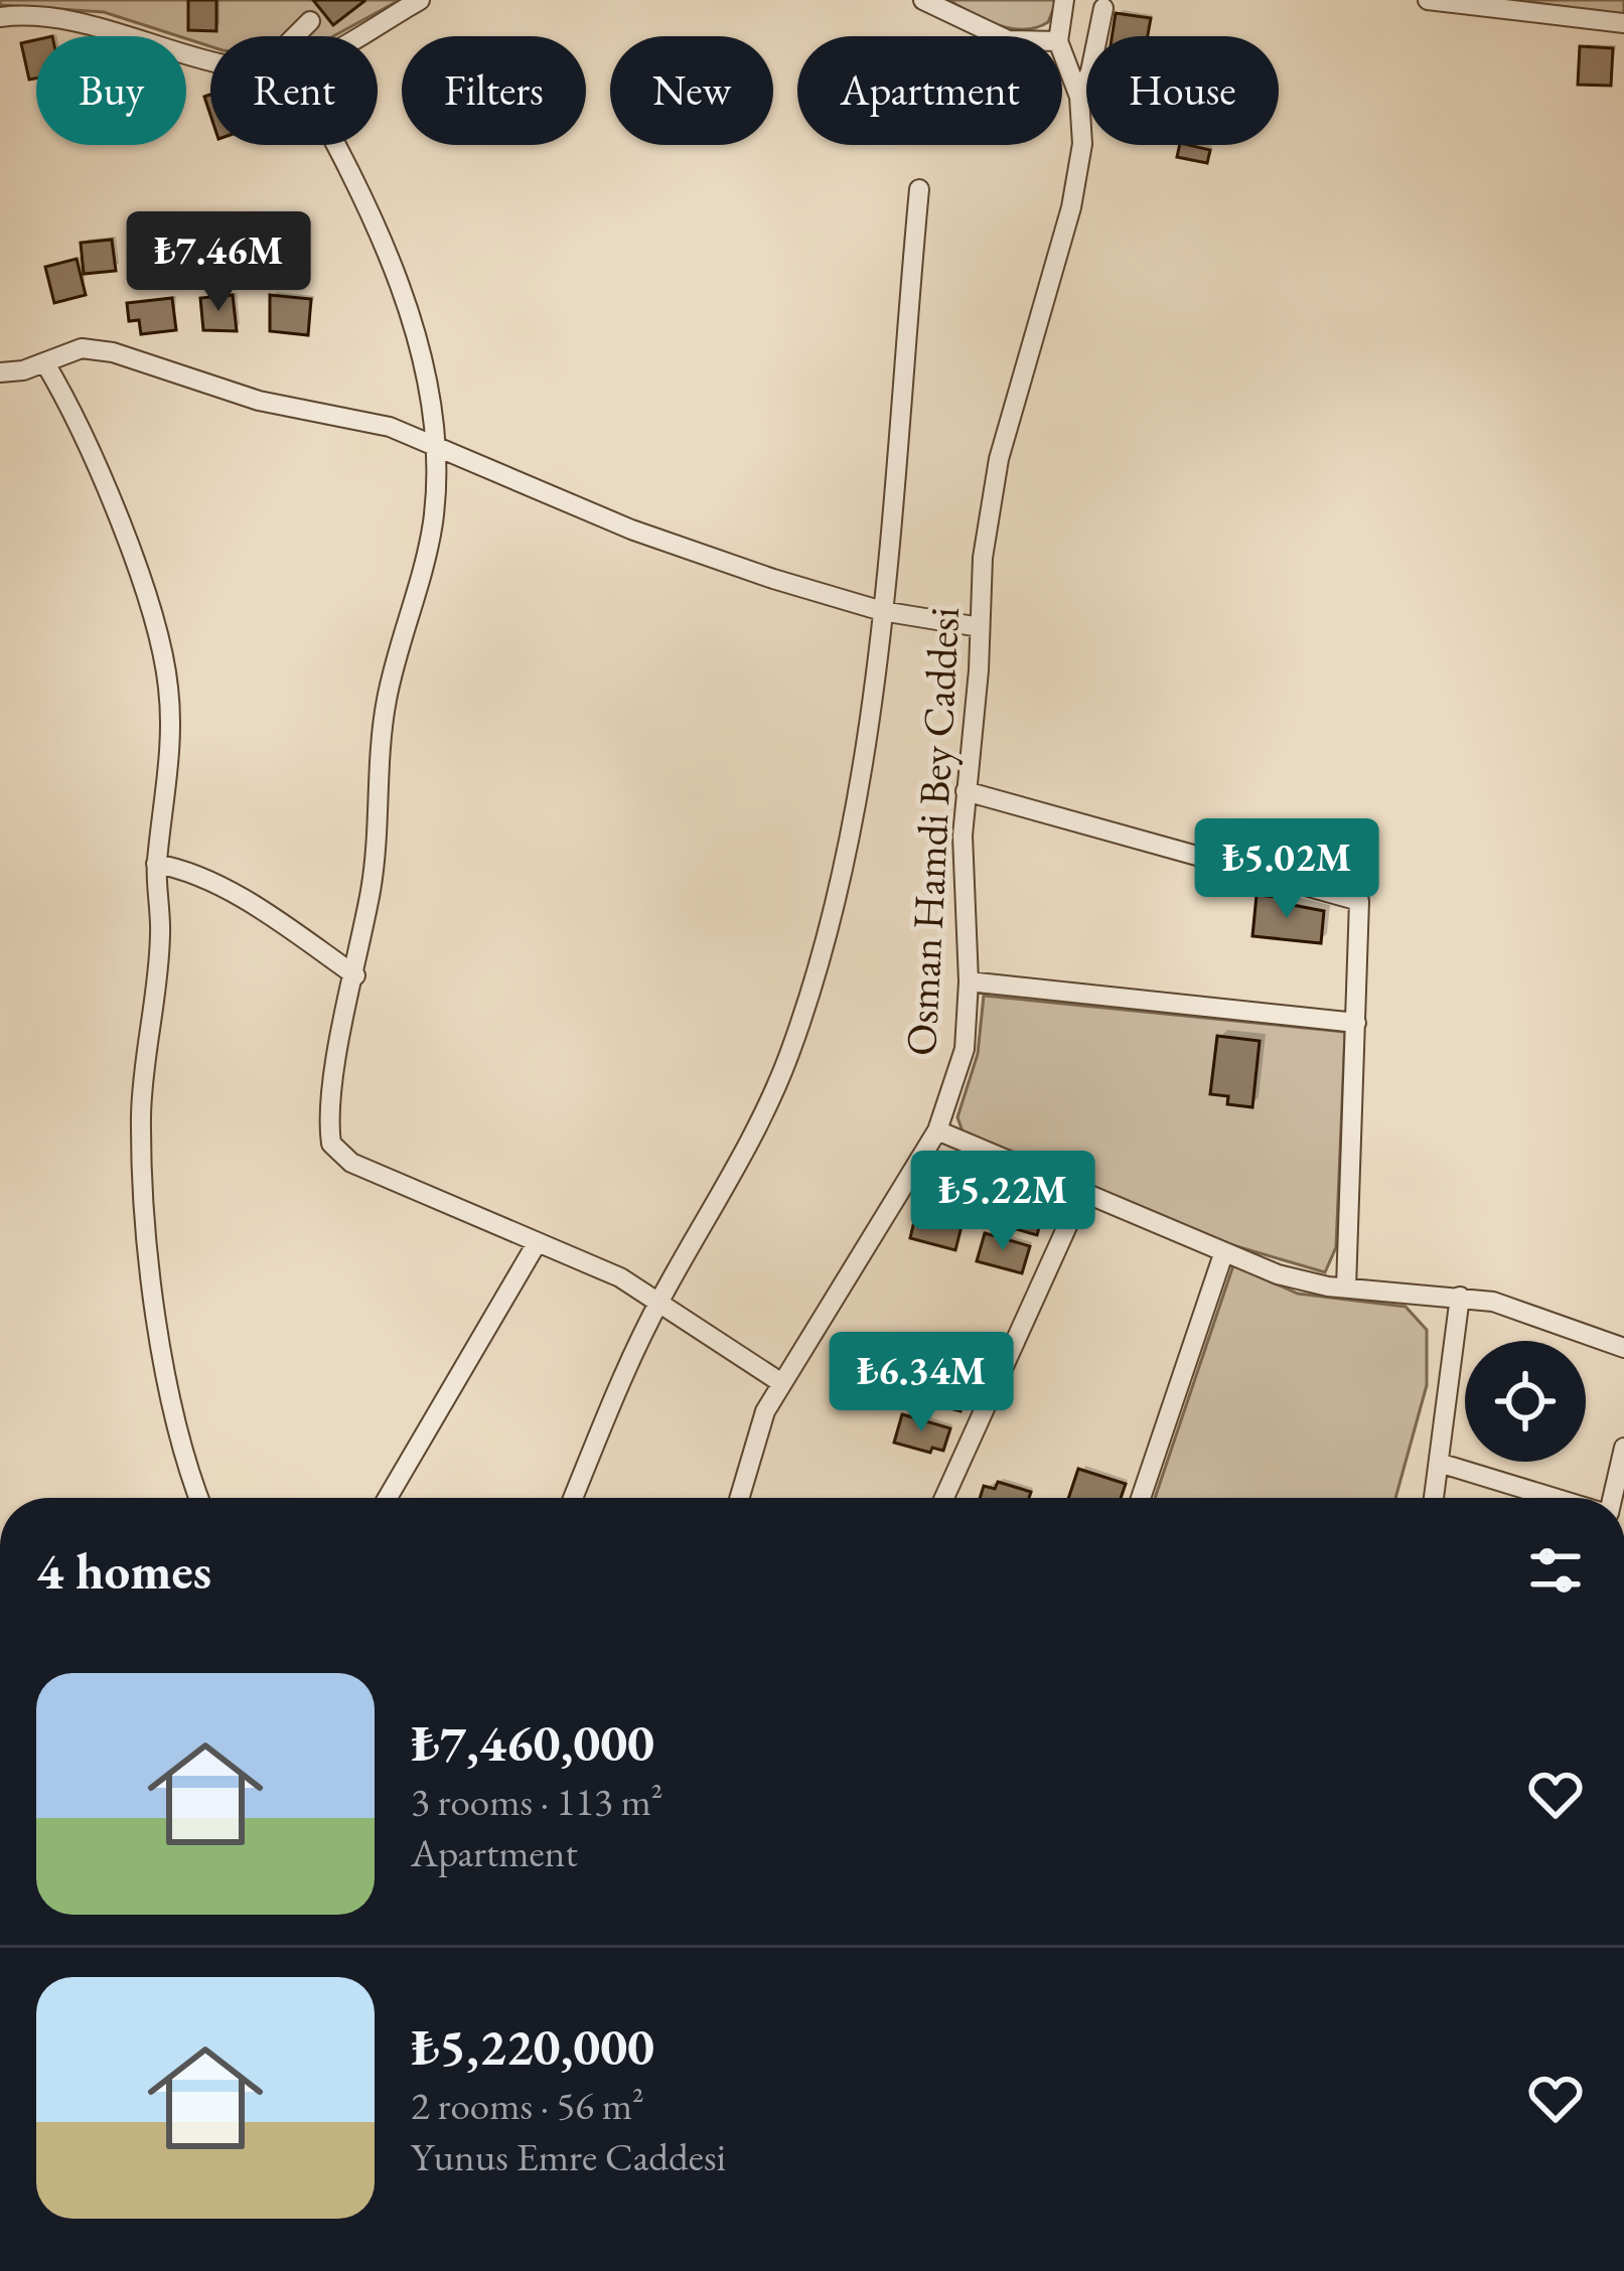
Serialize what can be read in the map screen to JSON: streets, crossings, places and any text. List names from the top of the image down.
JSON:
{
  "streets": {
    "street": ["Osman Hamdi Bey Caddesi"]
  },
  "page": {
    "chip": [
      "Buy",
      "Rent",
      "Filters",
      "New",
      "Apartment",
      "House"
    ],
    "price": [
      "₺7.46M",
      "₺5.02M",
      "₺5.22M",
      "₺6.34M"
    ],
    "heading": "4 homes",
    "list": [
      {
        "name": "₺7,460,000",
        "note": "3 rooms · 113 m² · Apartment"
      },
      {
        "name": "₺5,220,000",
        "note": "2 rooms · 56 m² · Yunus Emre Caddesi"
      }
    ]
  }
}
